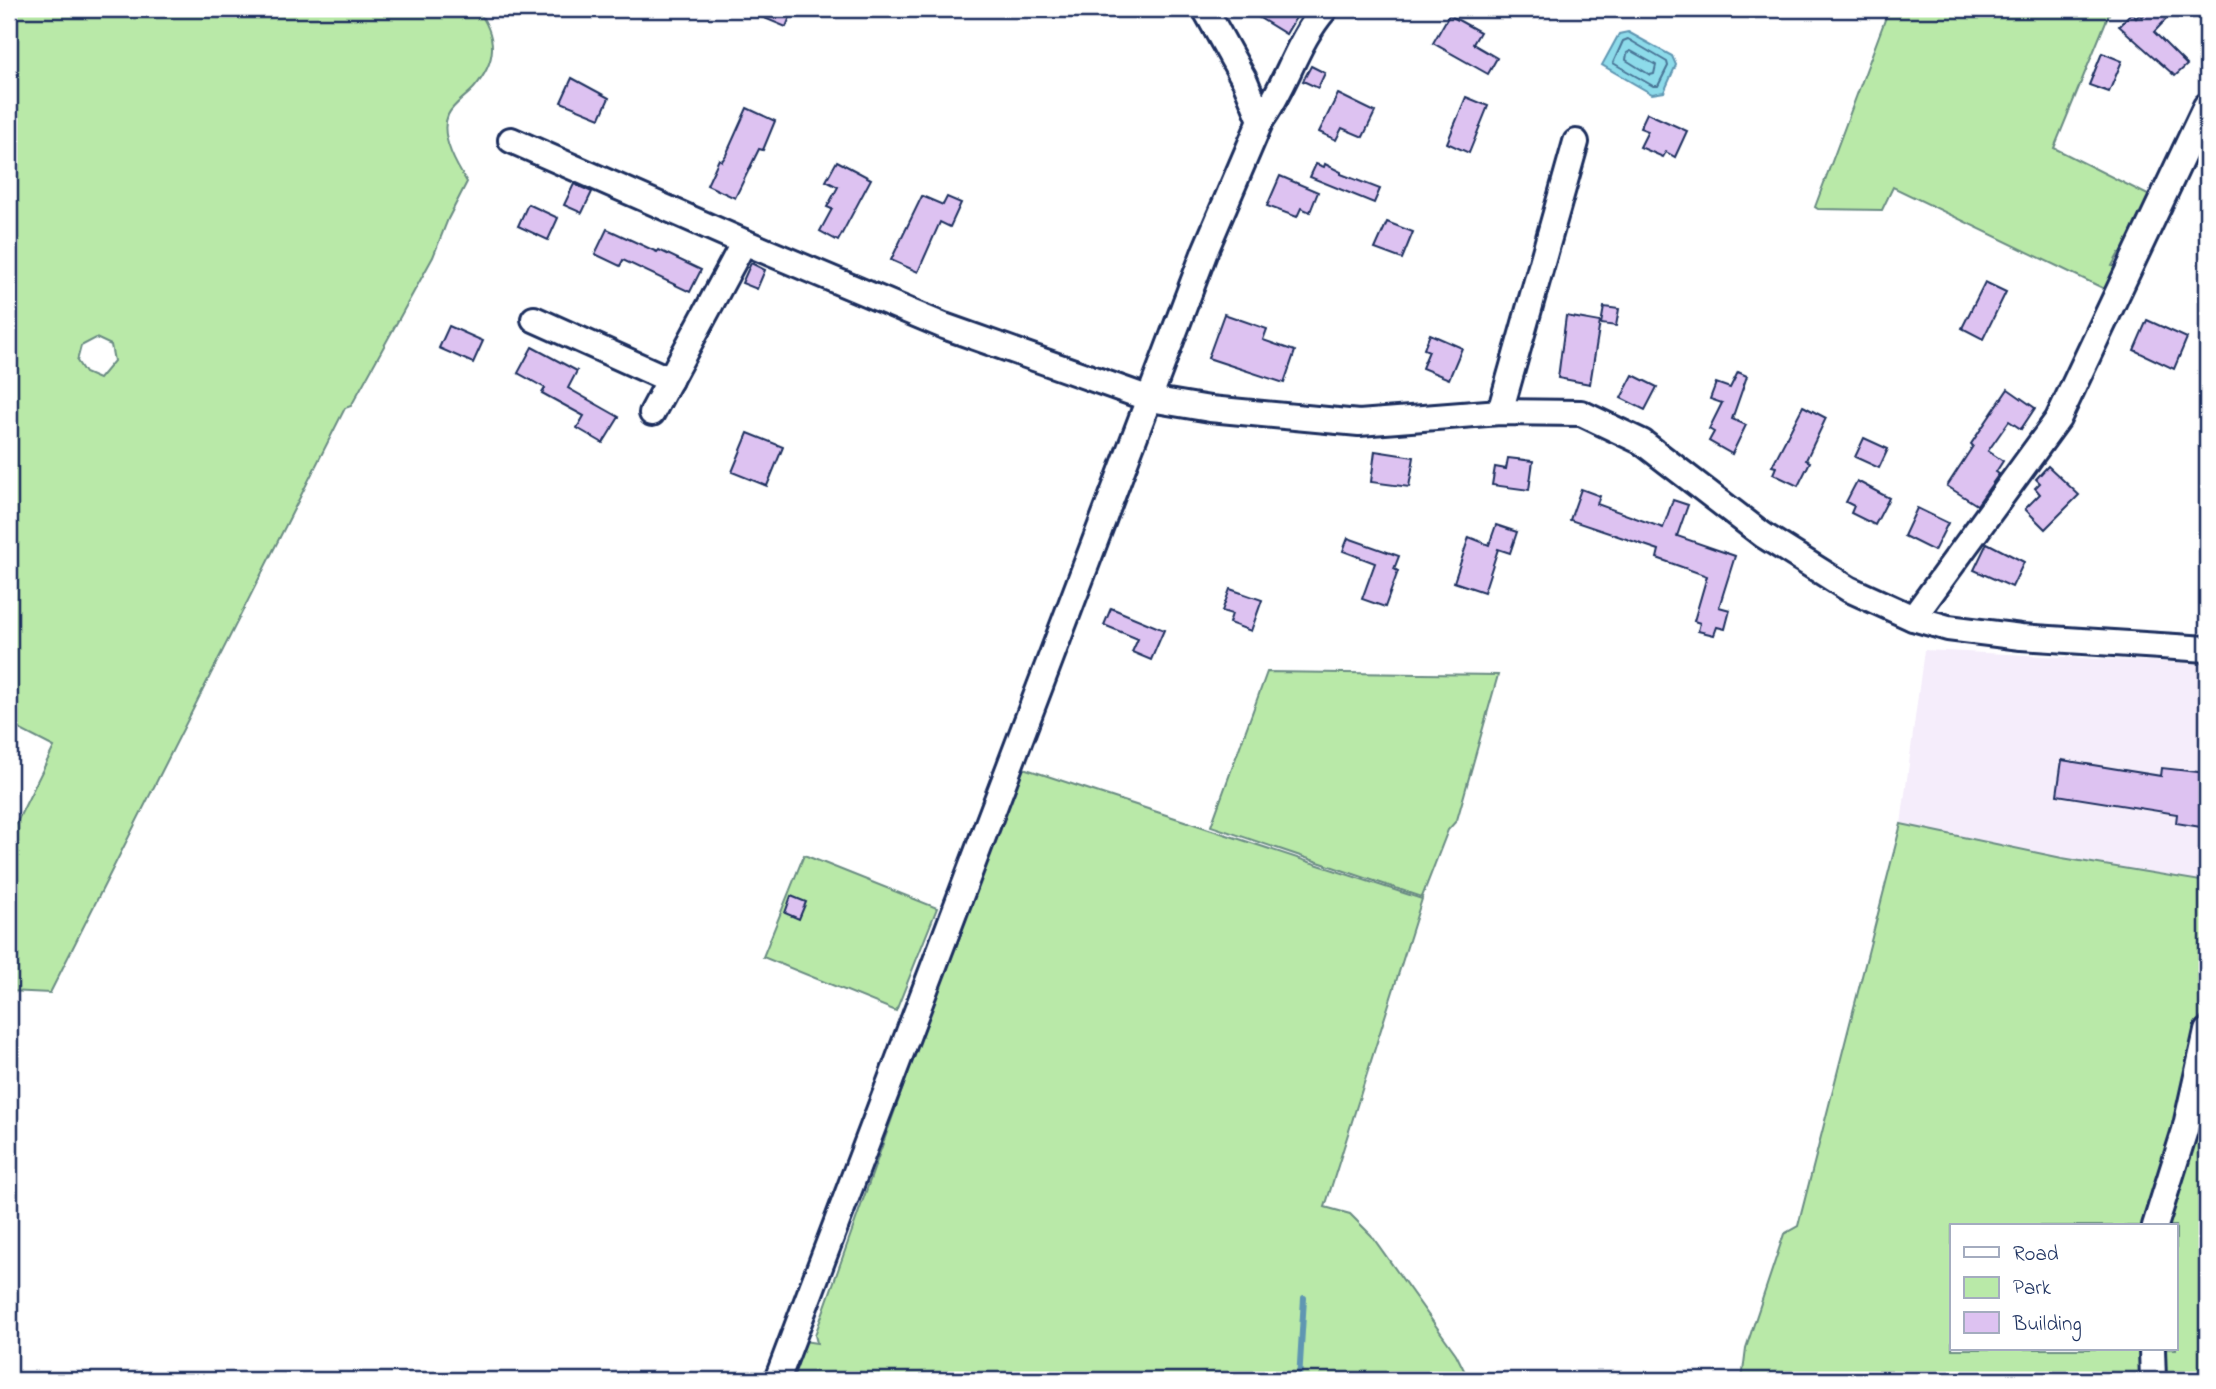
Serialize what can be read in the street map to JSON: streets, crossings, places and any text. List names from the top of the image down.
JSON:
{
  "legend": ["Road", "Park", "Building"]
}
